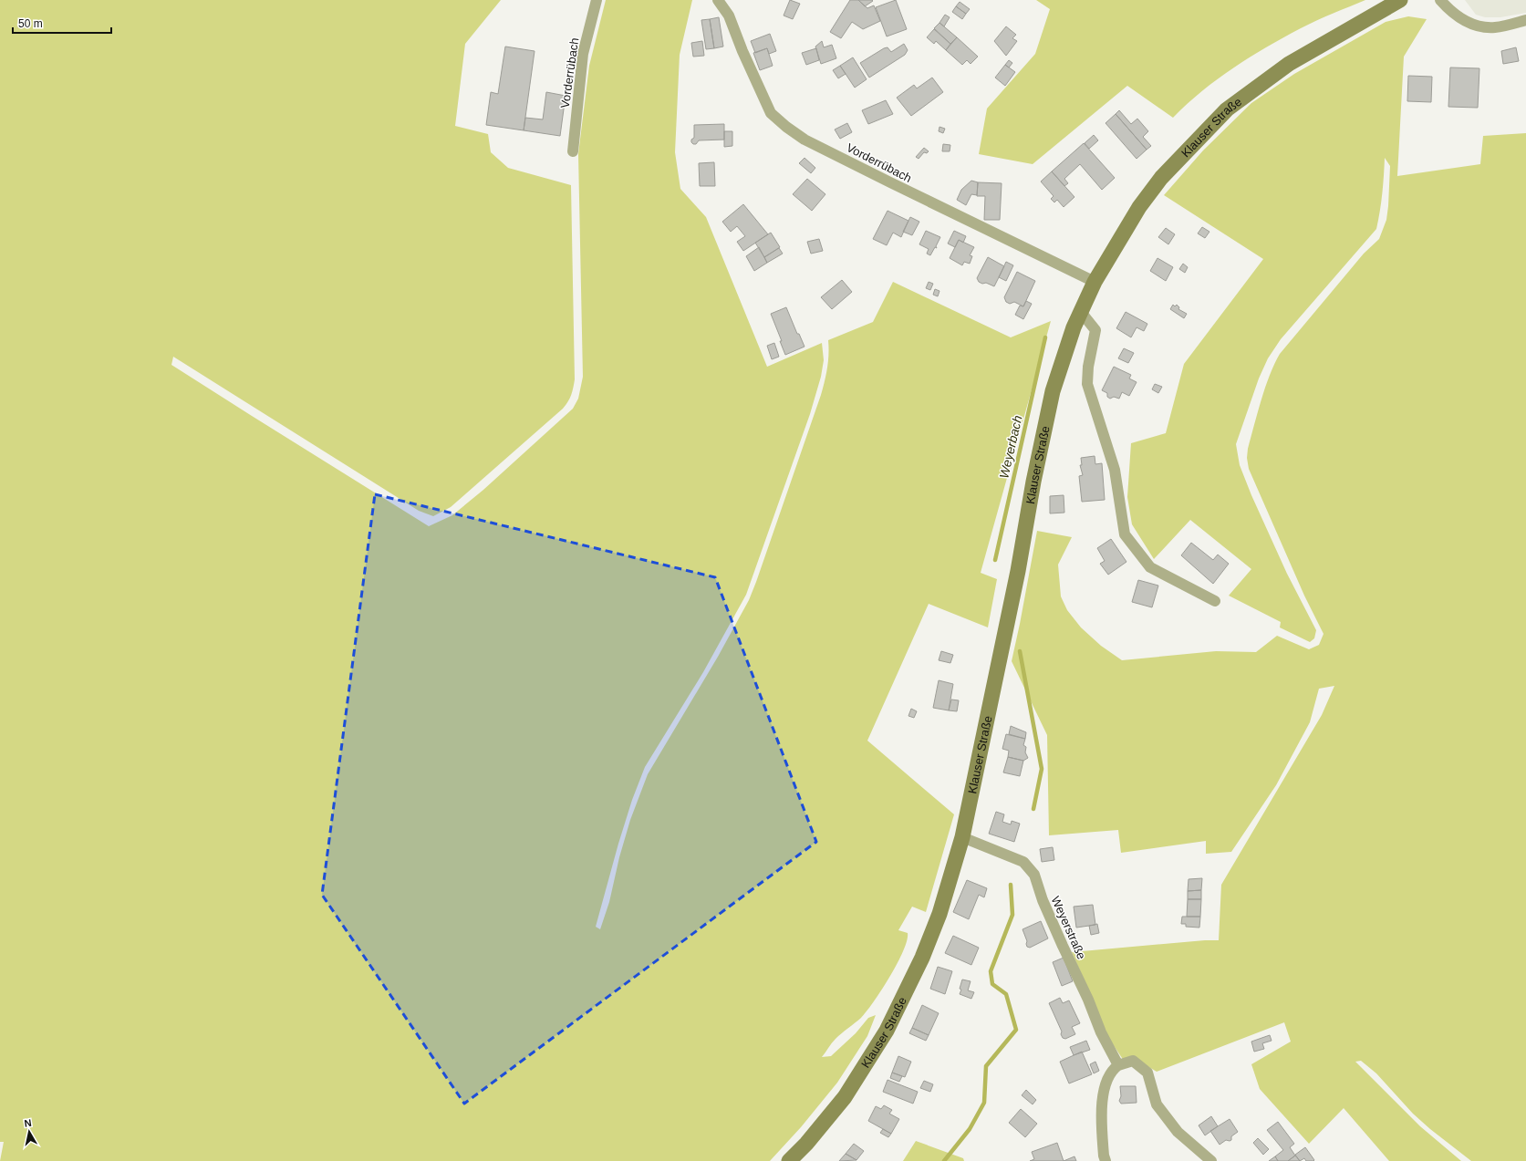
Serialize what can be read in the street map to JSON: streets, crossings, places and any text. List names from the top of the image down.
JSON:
{
  "streets": {
    "main road": ["Klauser Straße"],
    "street": ["Vorderrübach", "Weyerstraße"]
  },
  "crossings": [
    ["Vorderrübach", "Klauser Straße"],
    ["Klauser Straße", "Weyerstraße"]
  ],
  "water": ["Weyerbach"],
  "scale_bar": "50 m",
  "north": "top"
}
